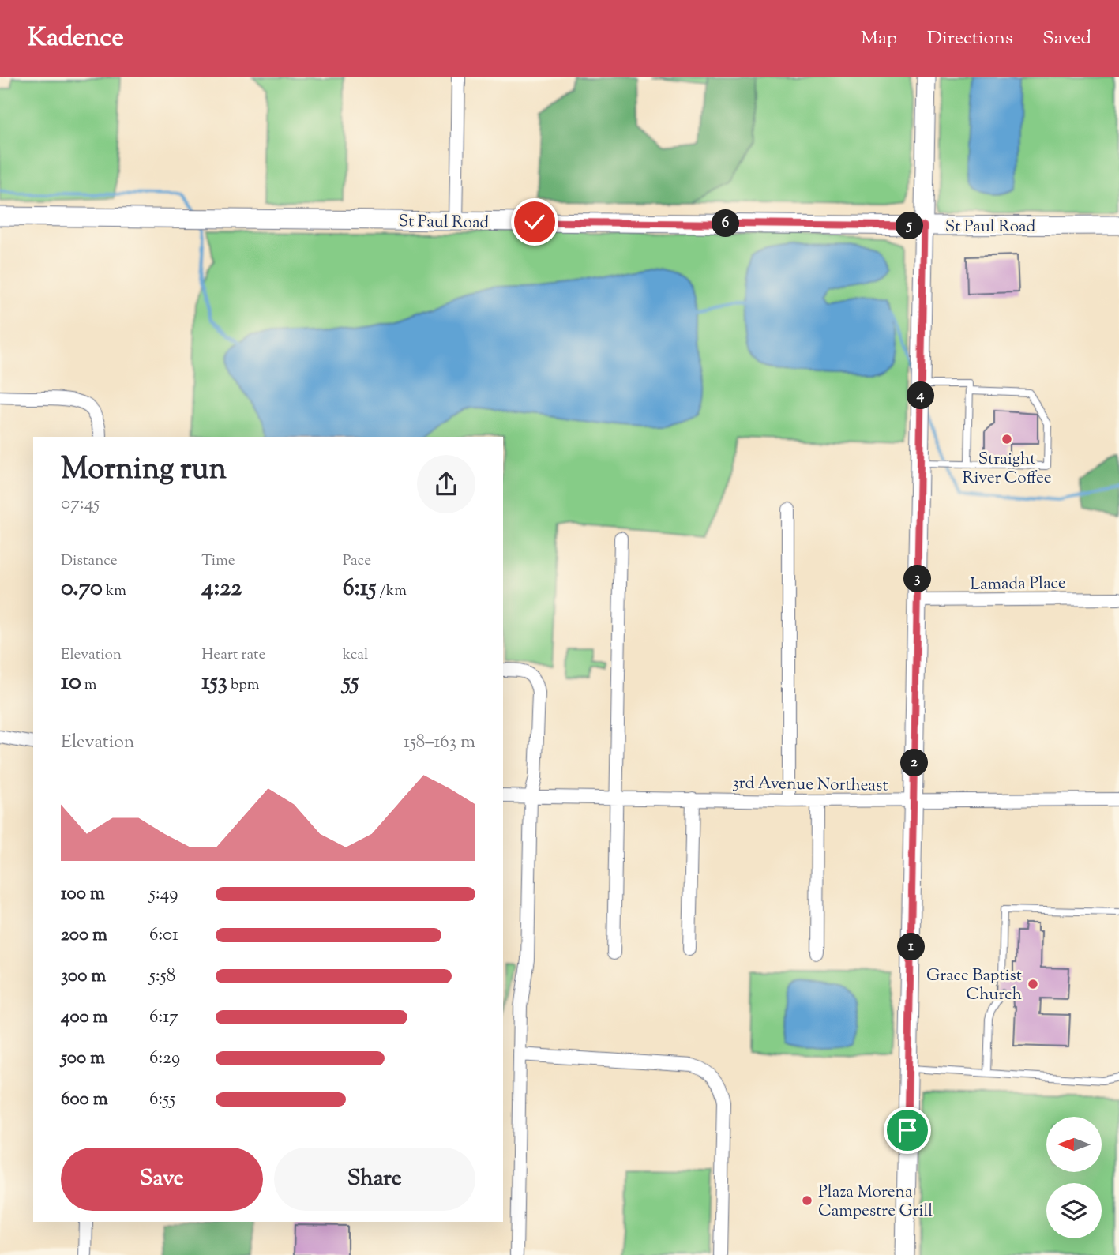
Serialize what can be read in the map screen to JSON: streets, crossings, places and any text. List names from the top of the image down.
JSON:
{
  "streets": {
    "main road": ["St Paul Road"],
    "street": ["Lamada Place", "3rd Avenue Northeast"]
  },
  "places": ["Straight River Coffee", "Grace Baptist Church", "Plaza Morena Campestre Grill"],
  "north": "left",
  "page": {
    "header": "Kadence",
    "nav": ["Map", "Directions", "Saved"],
    "pins": [
      "6",
      "5",
      "4",
      "3",
      "2",
      "1"
    ],
    "heading": ["Morning run", "07:45"],
    "stats": [
      ["Distance", "0.70 km"],
      ["Time", "4:22"],
      ["Pace", "6:15 /km"],
      ["Elevation", "10 m"],
      ["Heart rate", "153 bpm"],
      ["kcal", "55"]
    ],
    "chart": ["Elevation", "158–163 m"],
    "list": [
      {
        "name": "100 m",
        "note": "5:49"
      },
      {
        "name": "200 m",
        "note": "6:01"
      },
      {
        "name": "300 m",
        "note": "5:58"
      },
      {
        "name": "400 m",
        "note": "6:17"
      },
      {
        "name": "500 m",
        "note": "6:29"
      },
      {
        "name": "600 m",
        "note": "6:55"
      }
    ],
    "buttons": ["Save", "Share"]
  }
}
